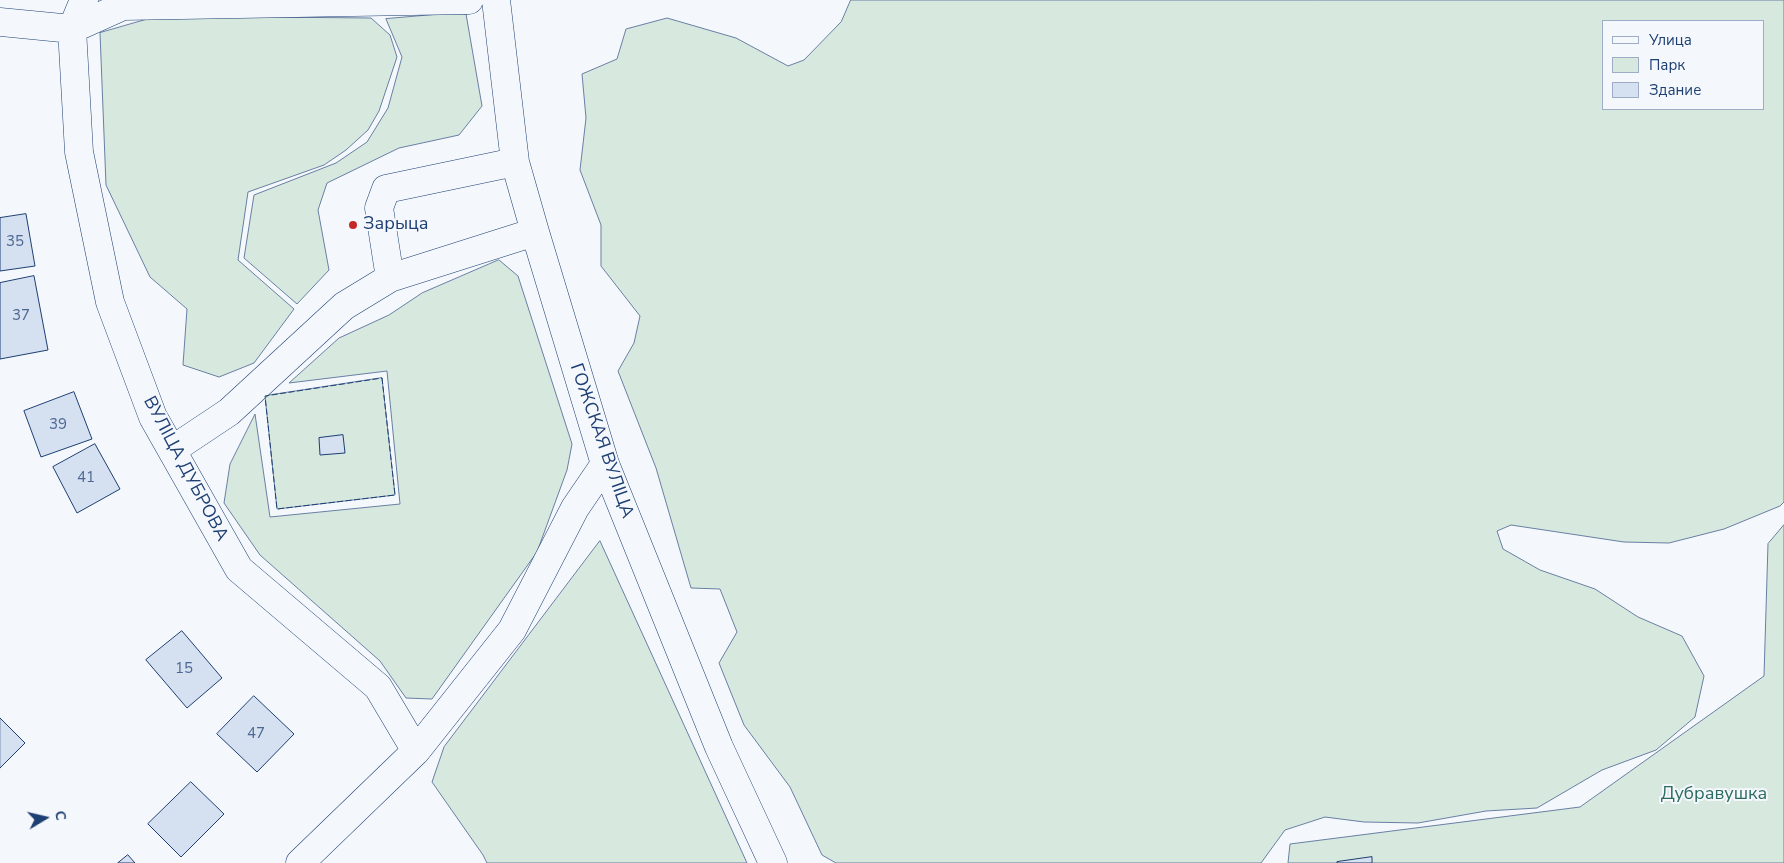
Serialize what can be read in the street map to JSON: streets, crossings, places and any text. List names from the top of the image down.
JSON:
{
  "streets": {
    "street": ["ГОЖСКАЯ ВУЛІЦА", "ВУЛІЦА ДУБРОВА"]
  },
  "parks": ["Дубравушка"],
  "places": ["Зарыца"],
  "house_numbers": [
    "35",
    "37",
    "39",
    "41",
    "15",
    "47"
  ],
  "legend": ["Улица", "Парк", "Здание"],
  "north": "right"
}
